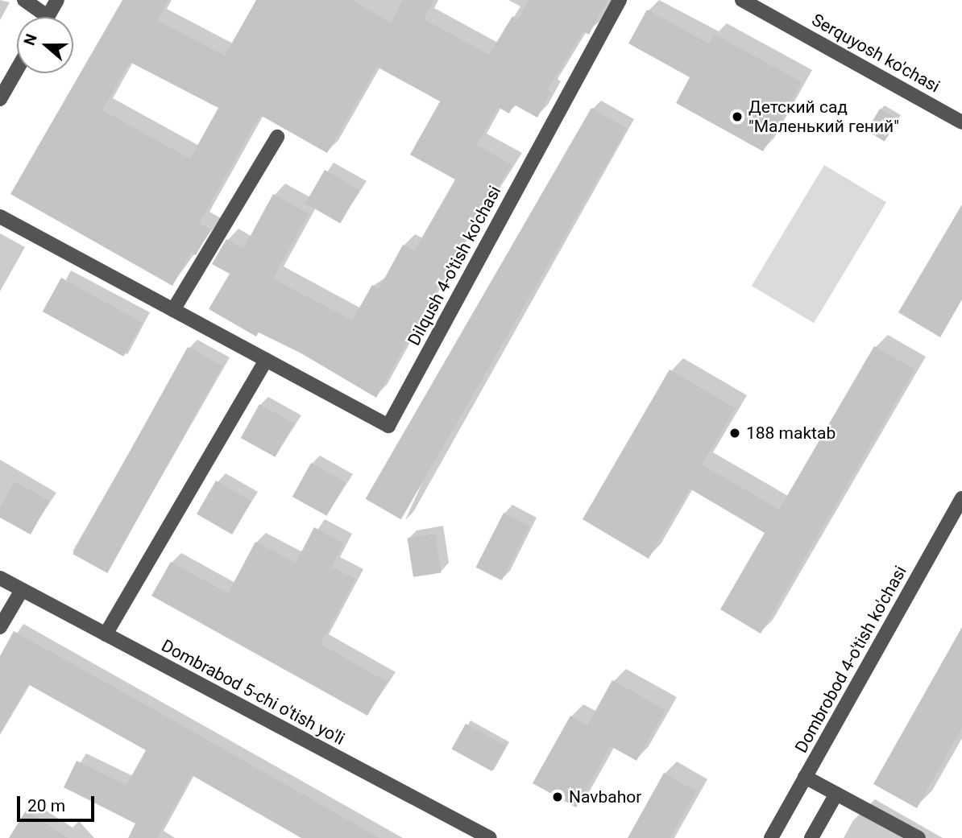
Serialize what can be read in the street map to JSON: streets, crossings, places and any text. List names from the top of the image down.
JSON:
{
  "streets": {
    "street": [
      "Serquyosh ko'chasi",
      "Dilqush 4-o'tish ko'chasi",
      "Dombrobod 4-o'tish ko'chasi",
      "Dombrabod 5-chi o'tish yo'li"
    ]
  },
  "places": ["Детский сад \"Маленький гений\"", "188 maktab", "Navbahor"],
  "scale_bar": "20 m",
  "north": "left"
}
